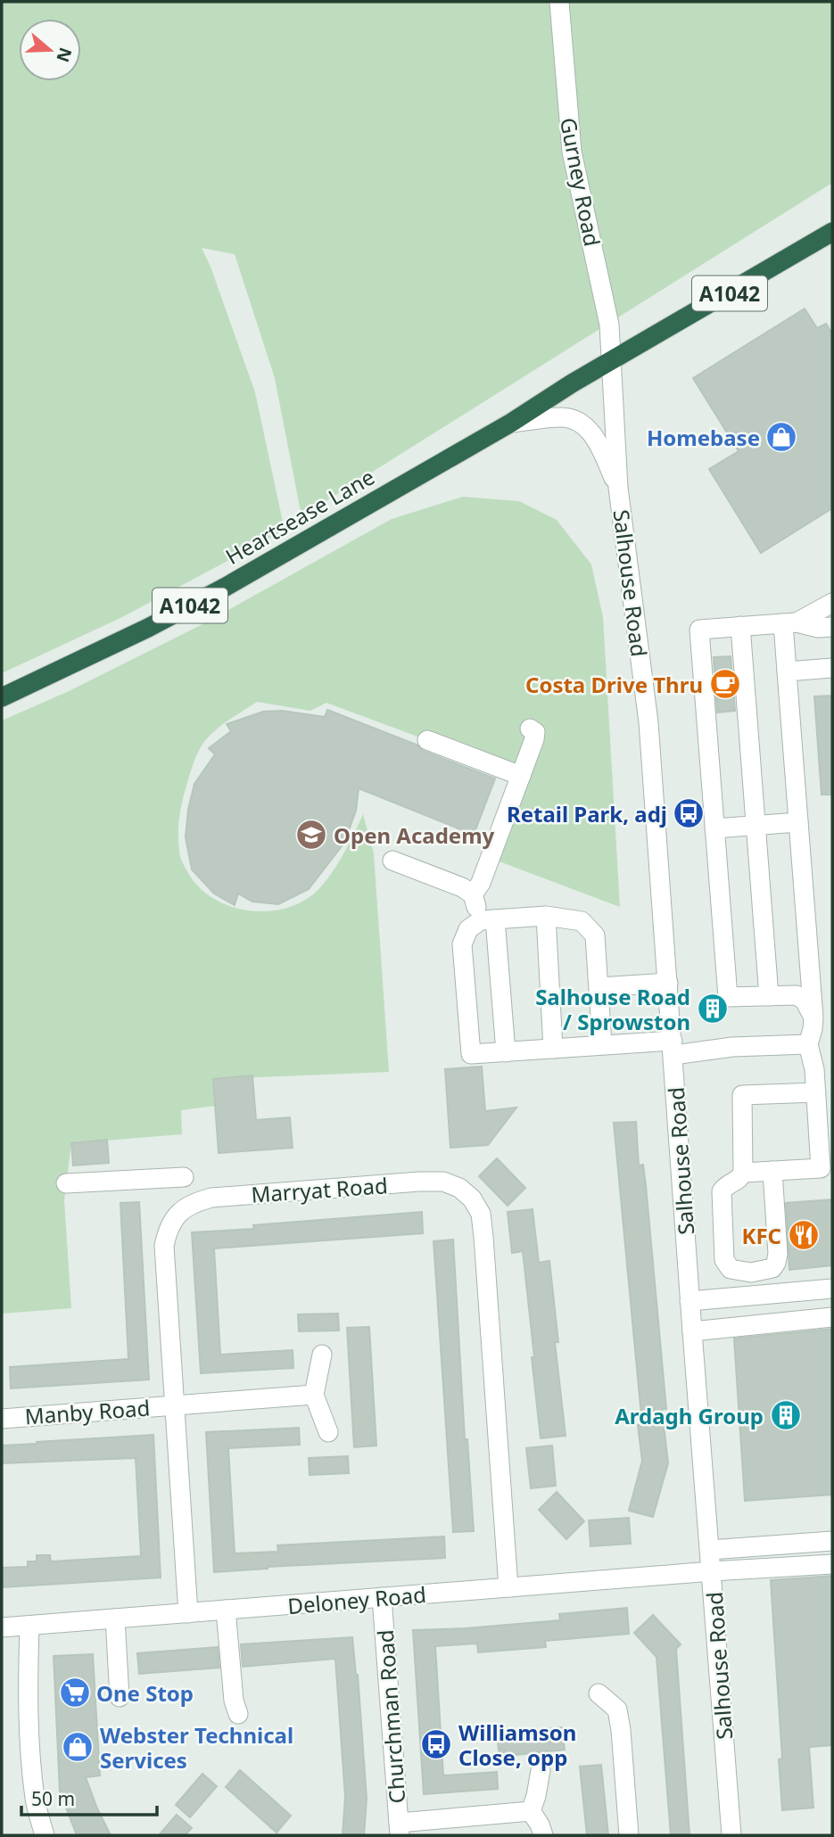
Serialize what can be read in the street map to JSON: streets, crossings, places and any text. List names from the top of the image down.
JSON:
{
  "streets": {
    "highway": ["A1042", "Heartsease Lane"],
    "street": [
      "Gurney Road",
      "Salhouse Road",
      "Marryat Road",
      "Manby Road",
      "Deloney Road",
      "Churchman Road"
    ]
  },
  "crossings": [
    ["Gurney Road", "A1042"],
    ["Gurney Road", "Heartsease Lane"],
    ["Gurney Road", "Salhouse Road"],
    ["A1042", "Heartsease Lane"],
    ["A1042", "Salhouse Road"],
    ["Heartsease Lane", "Salhouse Road"],
    ["Salhouse Road", "Deloney Road"],
    ["Marryat Road", "Deloney Road"],
    ["Deloney Road", "Churchman Road"]
  ],
  "places": {
    "shop": ["Homebase", "Webster Technical Services"],
    "cafe": ["Costa Drive Thru"],
    "bus stop": ["Retail Park, adj", "Williamson Close, opp"],
    "school or university": ["Open Academy"],
    "building": ["Salhouse Road / Sprowston", "Ardagh Group"],
    "restaurant": ["KFC"],
    "supermarket": ["One Stop"]
  },
  "scale_bar": "50 m",
  "north": "right"
}
